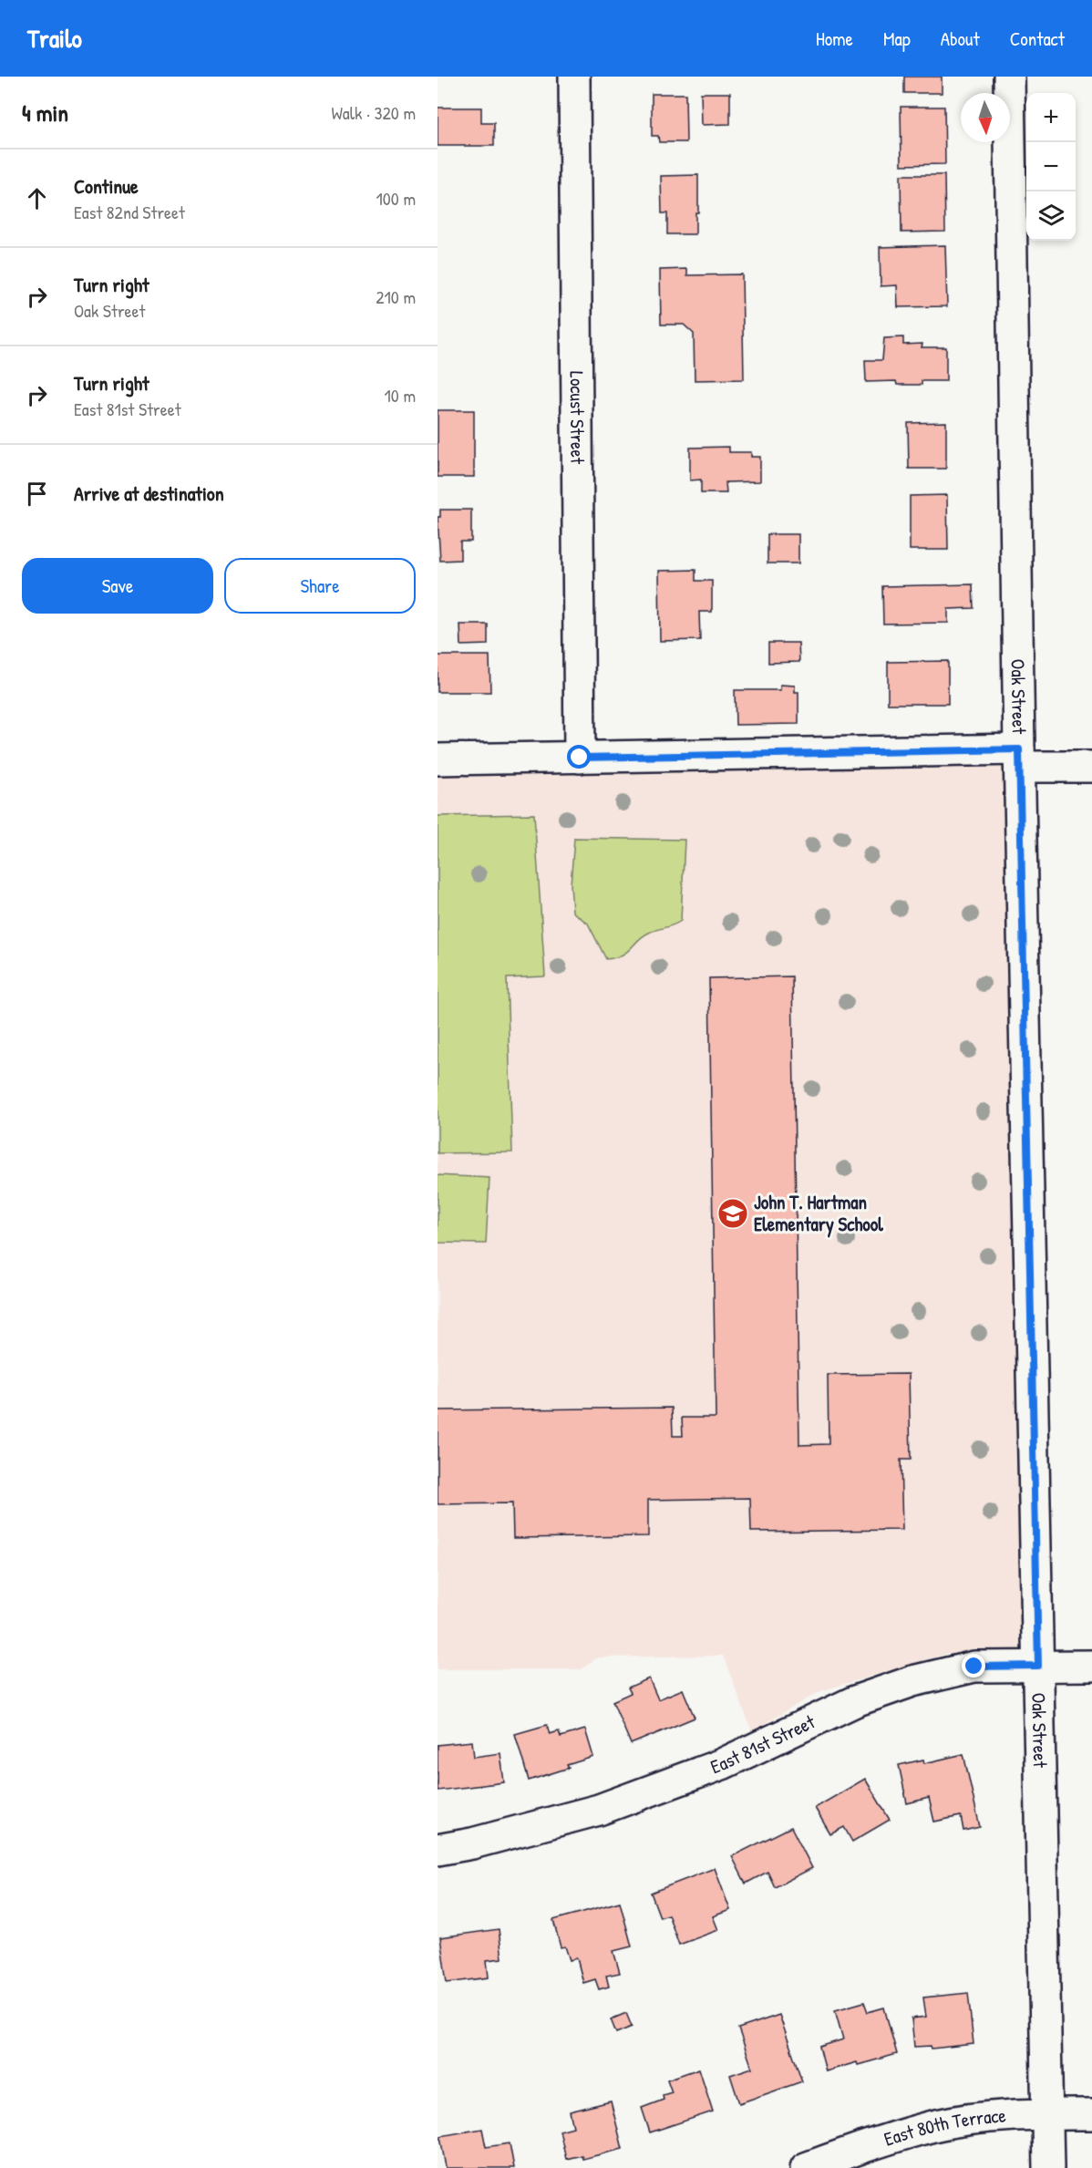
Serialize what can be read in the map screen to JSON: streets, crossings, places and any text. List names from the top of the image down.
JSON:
{
  "streets": {
    "street": [
      "Locust Street",
      "Oak Street",
      "East 81st Street",
      "East 80th Terrace"
    ]
  },
  "crossings": [
    ["Oak Street", "East 81st Street"],
    ["Oak Street", "East 80th Terrace"]
  ],
  "places": {
    "school or university": ["John T. Hartman Elementary School"]
  },
  "north": "bottom",
  "page": {
    "header": "Trailo",
    "nav": [
      "Home",
      "Map",
      "About",
      "Contact"
    ],
    "heading": ["4 min", "Walk · 320 m"],
    "map_buttons": ["+", "−"],
    "list": [
      ["Continue", "East 82nd Street", "100 m"],
      ["Turn right", "Oak Street", "210 m"],
      ["Turn right", "East 81st Street", "10 m"],
      "Arrive at destination"
    ],
    "buttons": ["Save", "Share"]
  }
}
